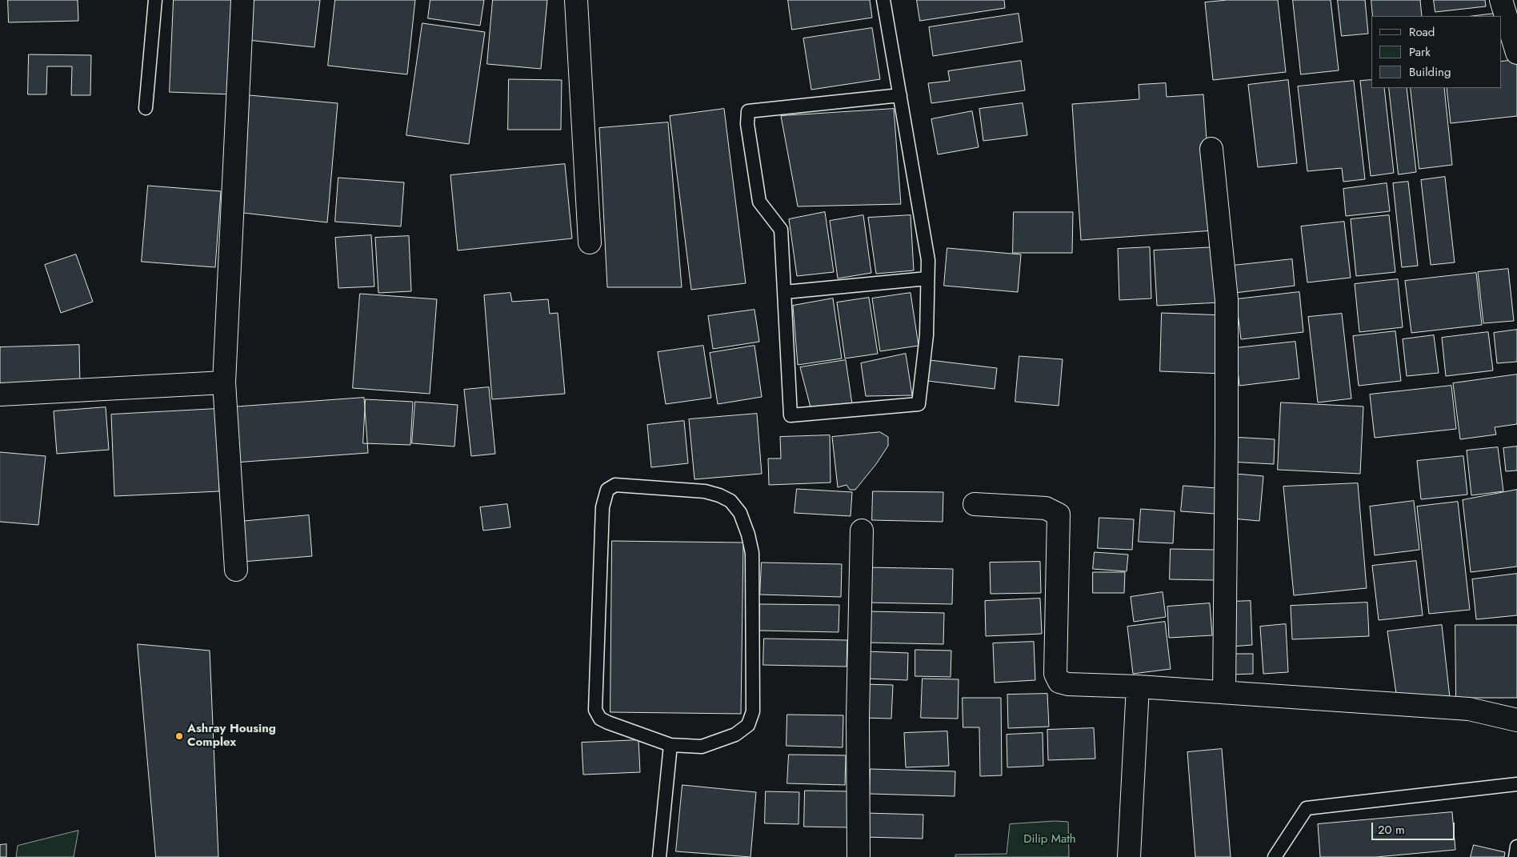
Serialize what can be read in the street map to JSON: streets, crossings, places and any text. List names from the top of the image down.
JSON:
{
  "parks": ["Dilip Math"],
  "places": ["Ashray Housing Complex"],
  "legend": ["Road", "Park", "Building"],
  "scale_bar": "20 m"
}
